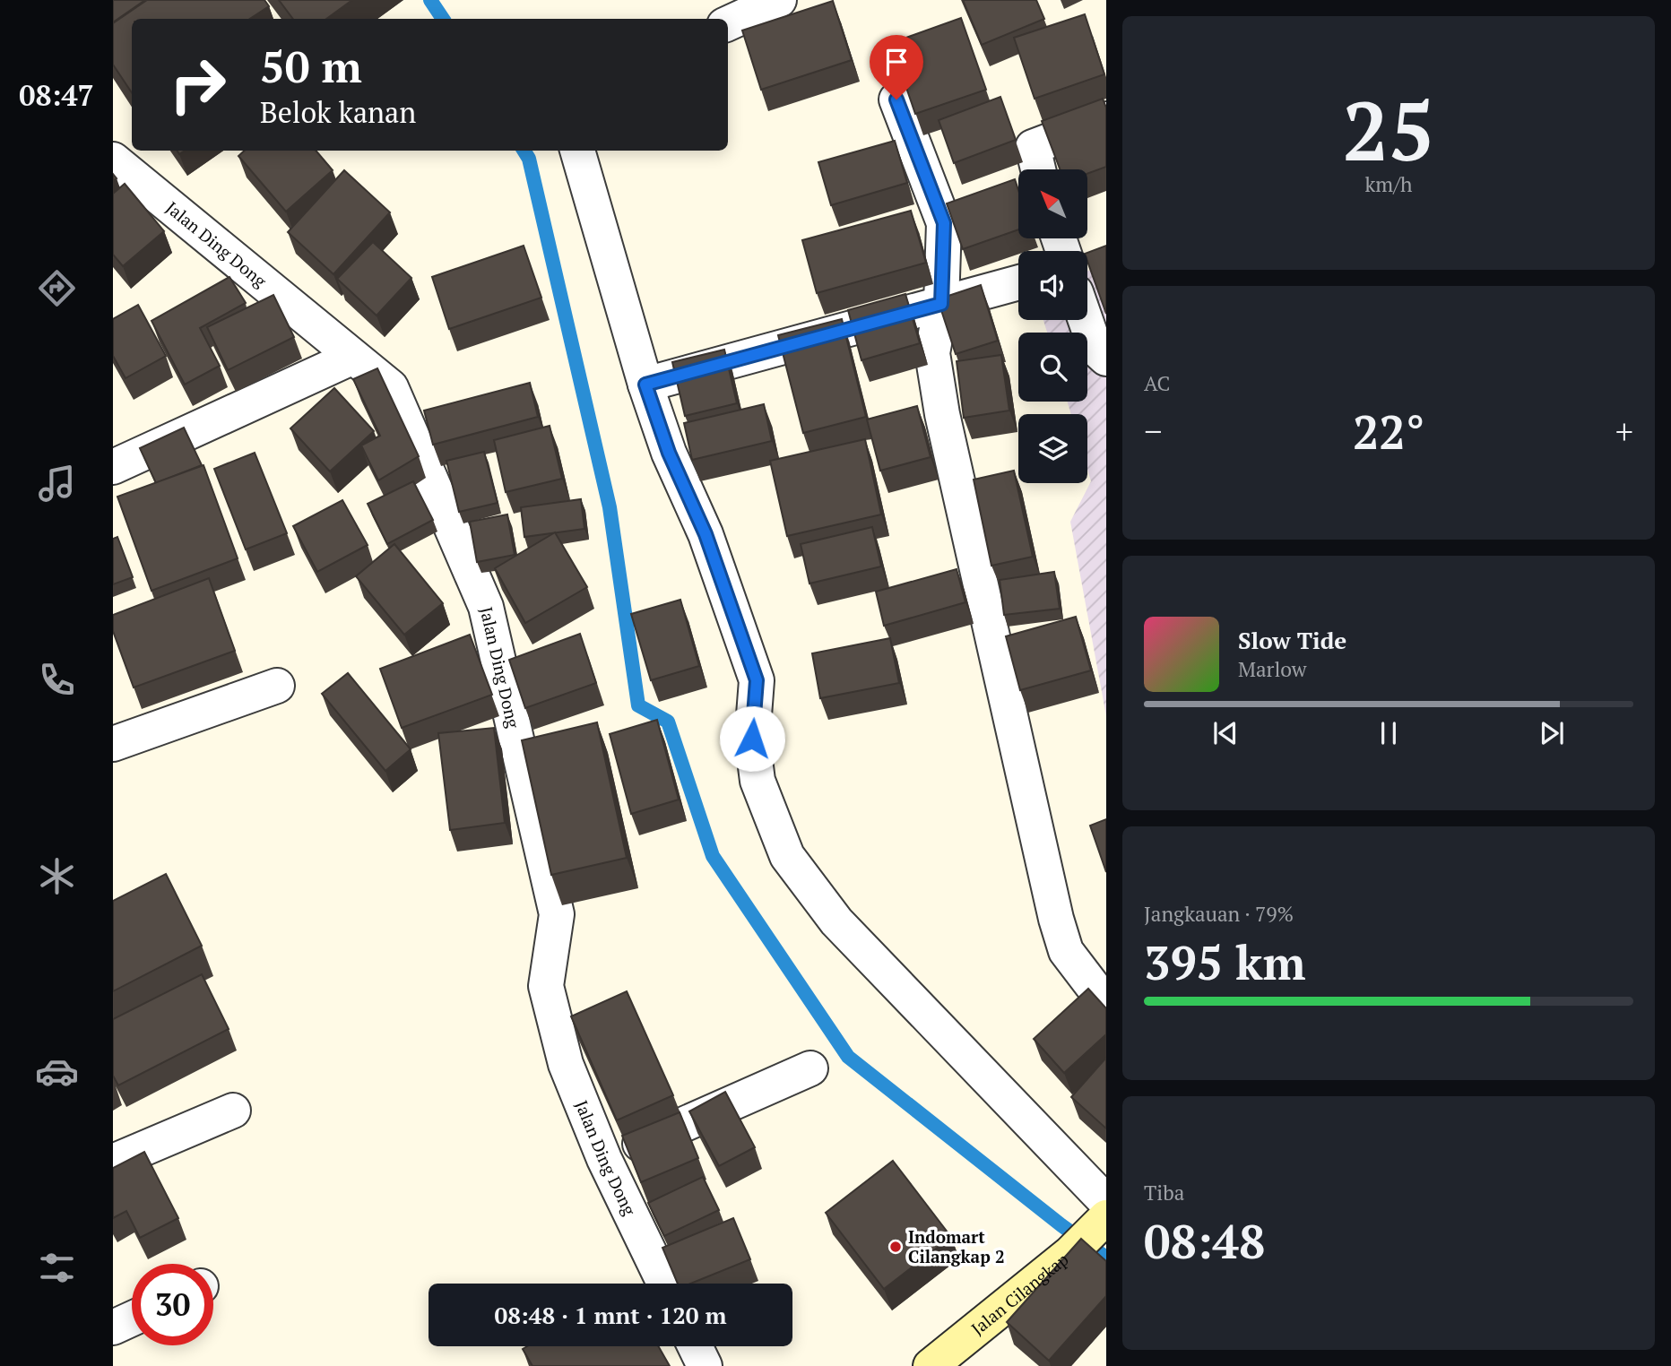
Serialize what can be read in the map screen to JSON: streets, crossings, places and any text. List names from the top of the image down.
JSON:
{
  "streets": {
    "street": ["Jalan Ding Dong", "Jalan Cilangkap"]
  },
  "places": ["Indomart Cilangkap 2"],
  "north": "top left",
  "page": {
    "tabs": "08:47",
    "tile": [
      ["25", "km/h"],
      "AC",
      ["Jangkauan · 79%", "395 km"],
      ["Tiba", "08:48"]
    ],
    "turn": ["50 m", "Belok kanan"],
    "heat": ["−", "22°", "+"],
    "song": ["Slow Tide", "Marlow"],
    "limit": "30",
    "trip": "08:48 · 1 mnt · 120 m"
  }
}
